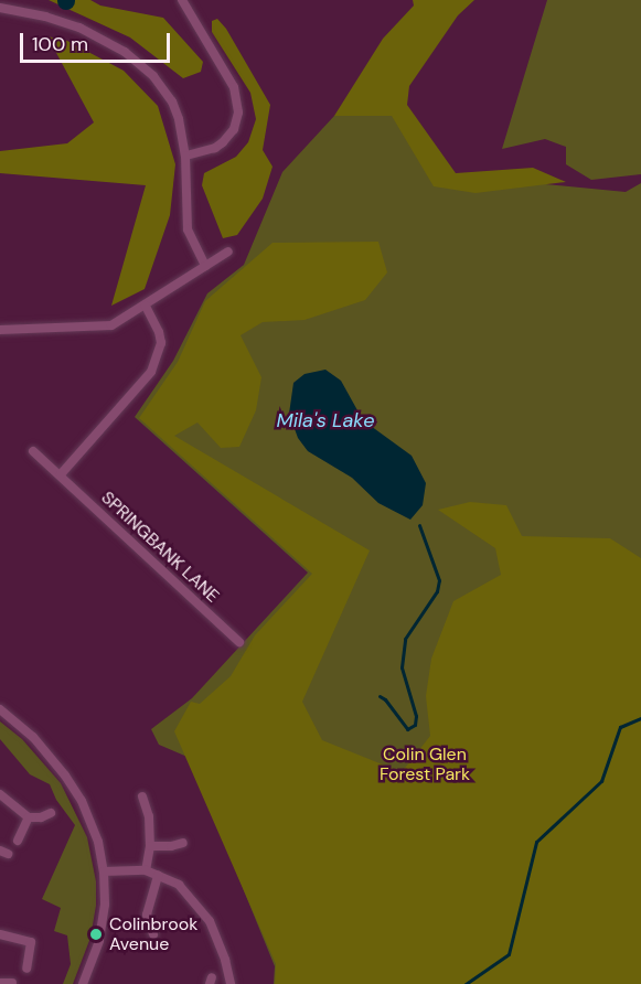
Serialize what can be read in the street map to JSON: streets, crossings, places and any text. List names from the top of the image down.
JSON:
{
  "streets": {
    "street": ["SPRINGBANK LANE"]
  },
  "water": ["Mila's Lake"],
  "parks": ["Colin Glen Forest Park"],
  "places": ["Colinbrook Avenue"],
  "scale_bar": "100 m"
}
